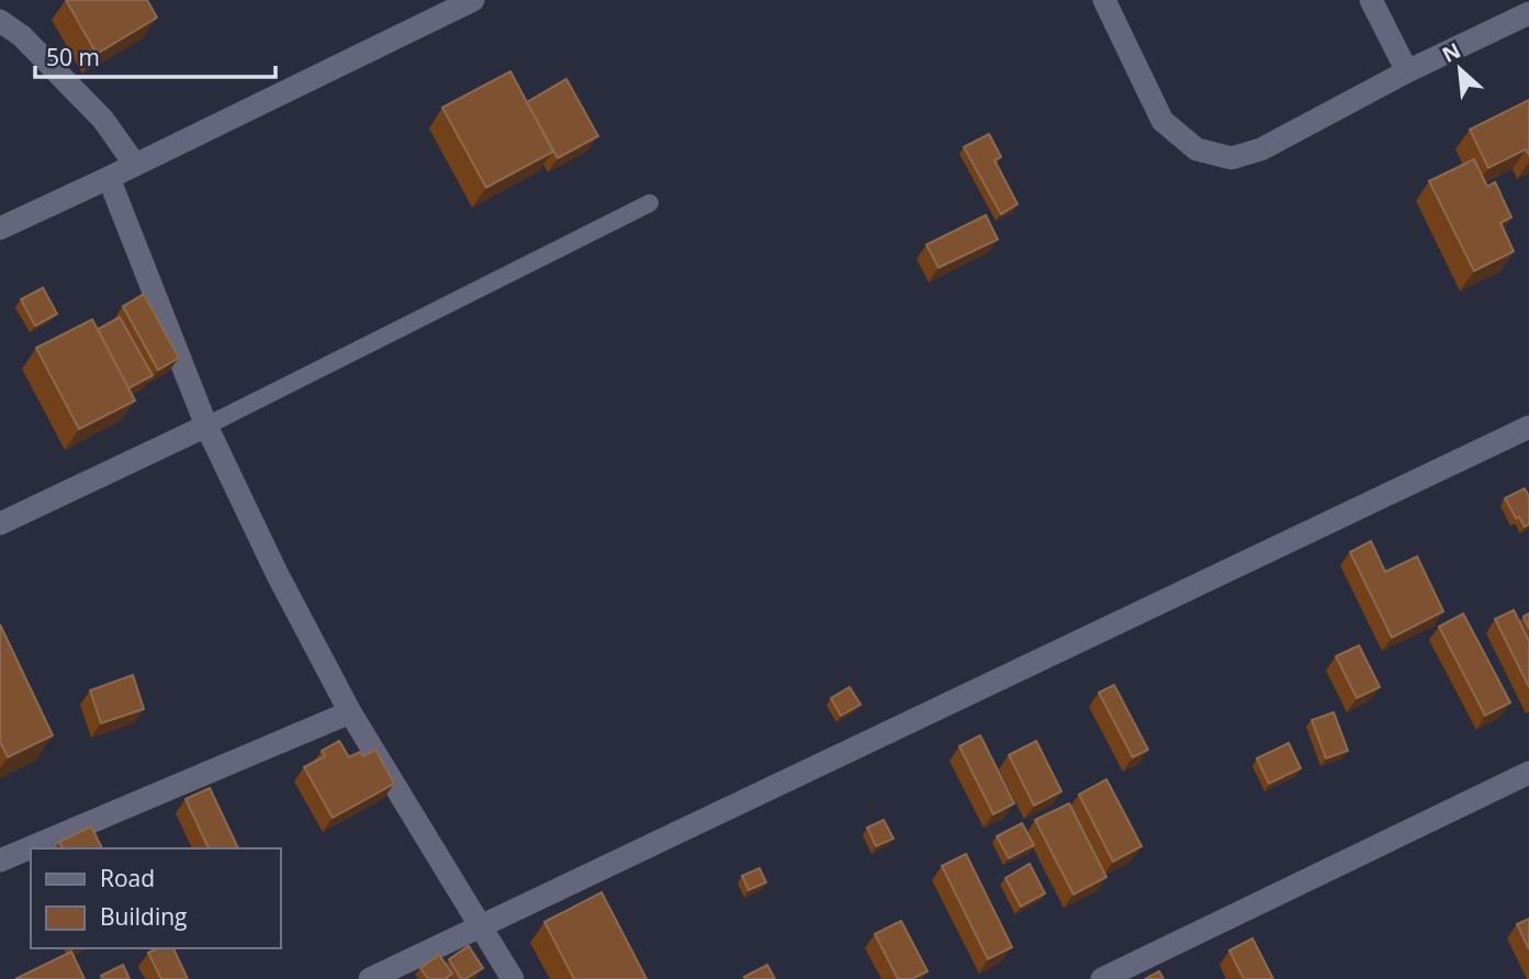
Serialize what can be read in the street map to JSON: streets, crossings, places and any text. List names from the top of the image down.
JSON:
{
  "legend": ["Road", "Building"],
  "scale_bar": "50 m",
  "north": "top left"
}
